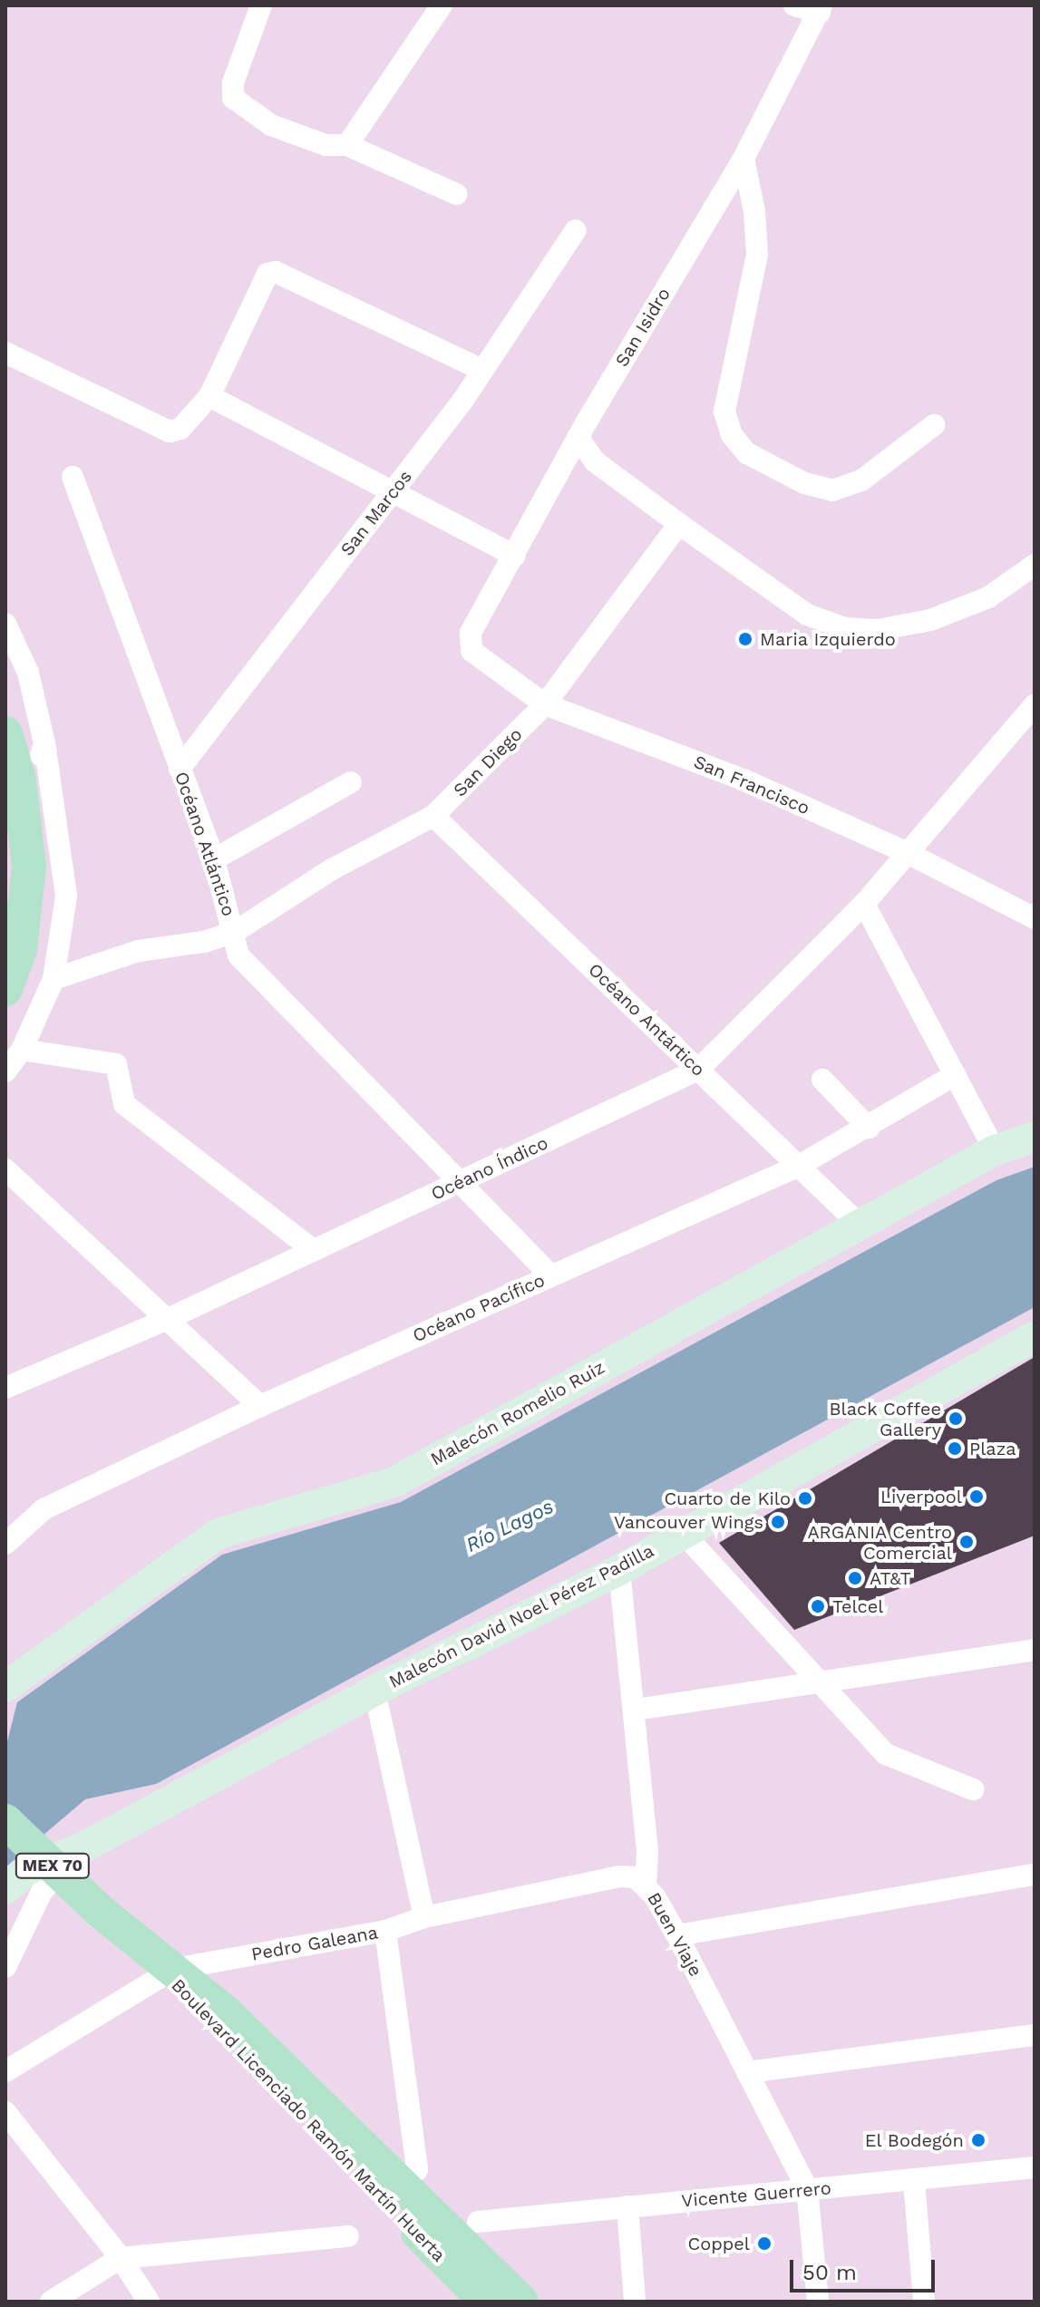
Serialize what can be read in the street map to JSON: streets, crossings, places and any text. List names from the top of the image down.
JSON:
{
  "streets": {
    "main road": ["MEX 70", "Boulevard Licenciado Ramón Martín Huerta"],
    "street": [
      "San Isidro",
      "San Marcos",
      "San Diego",
      "San Francisco",
      "Océano Atlántico",
      "Océano Antártico",
      "Océano Índico",
      "Océano Pacífico",
      "Malecón Romelio Ruiz",
      "Malecón David Noel Pérez Padilla",
      "Buen Viaje",
      "Pedro Galeana",
      "Vicente Guerrero"
    ]
  },
  "crossings": [
    ["San Isidro", "San Francisco"],
    ["San Marcos", "Océano Atlántico"],
    ["San Diego", "San Francisco"],
    ["San Diego", "Océano Atlántico"],
    ["San Diego", "Océano Antártico"],
    ["San Francisco", "Océano Índico"],
    ["Océano Atlántico", "Océano Índico"],
    ["Océano Atlántico", "Océano Pacífico"],
    ["Océano Antártico", "Océano Índico"],
    ["Océano Antártico", "Océano Pacífico"],
    ["Océano Antártico", "Malecón Romelio Ruiz"],
    ["Malecón David Noel Pérez Padilla", "Buen Viaje"],
    ["MEX 70", "Pedro Galeana"],
    ["MEX 70", "Boulevard Licenciado Ramón Martín Huerta"],
    ["Buen Viaje", "Pedro Galeana"],
    ["Buen Viaje", "Vicente Guerrero"],
    ["Pedro Galeana", "Boulevard Licenciado Ramón Martín Huerta"]
  ],
  "water": ["Río Lagos"],
  "places": [
    "Maria Izquierdo",
    "Black Coffee Gallery",
    "Plaza",
    "Liverpool",
    "Cuarto de Kilo",
    "Vancouver Wings",
    "ARGANIA Centro Comercial",
    "AT&T",
    "Telcel",
    "El Bodegón",
    "Coppel"
  ],
  "scale_bar": "50 m"
}
